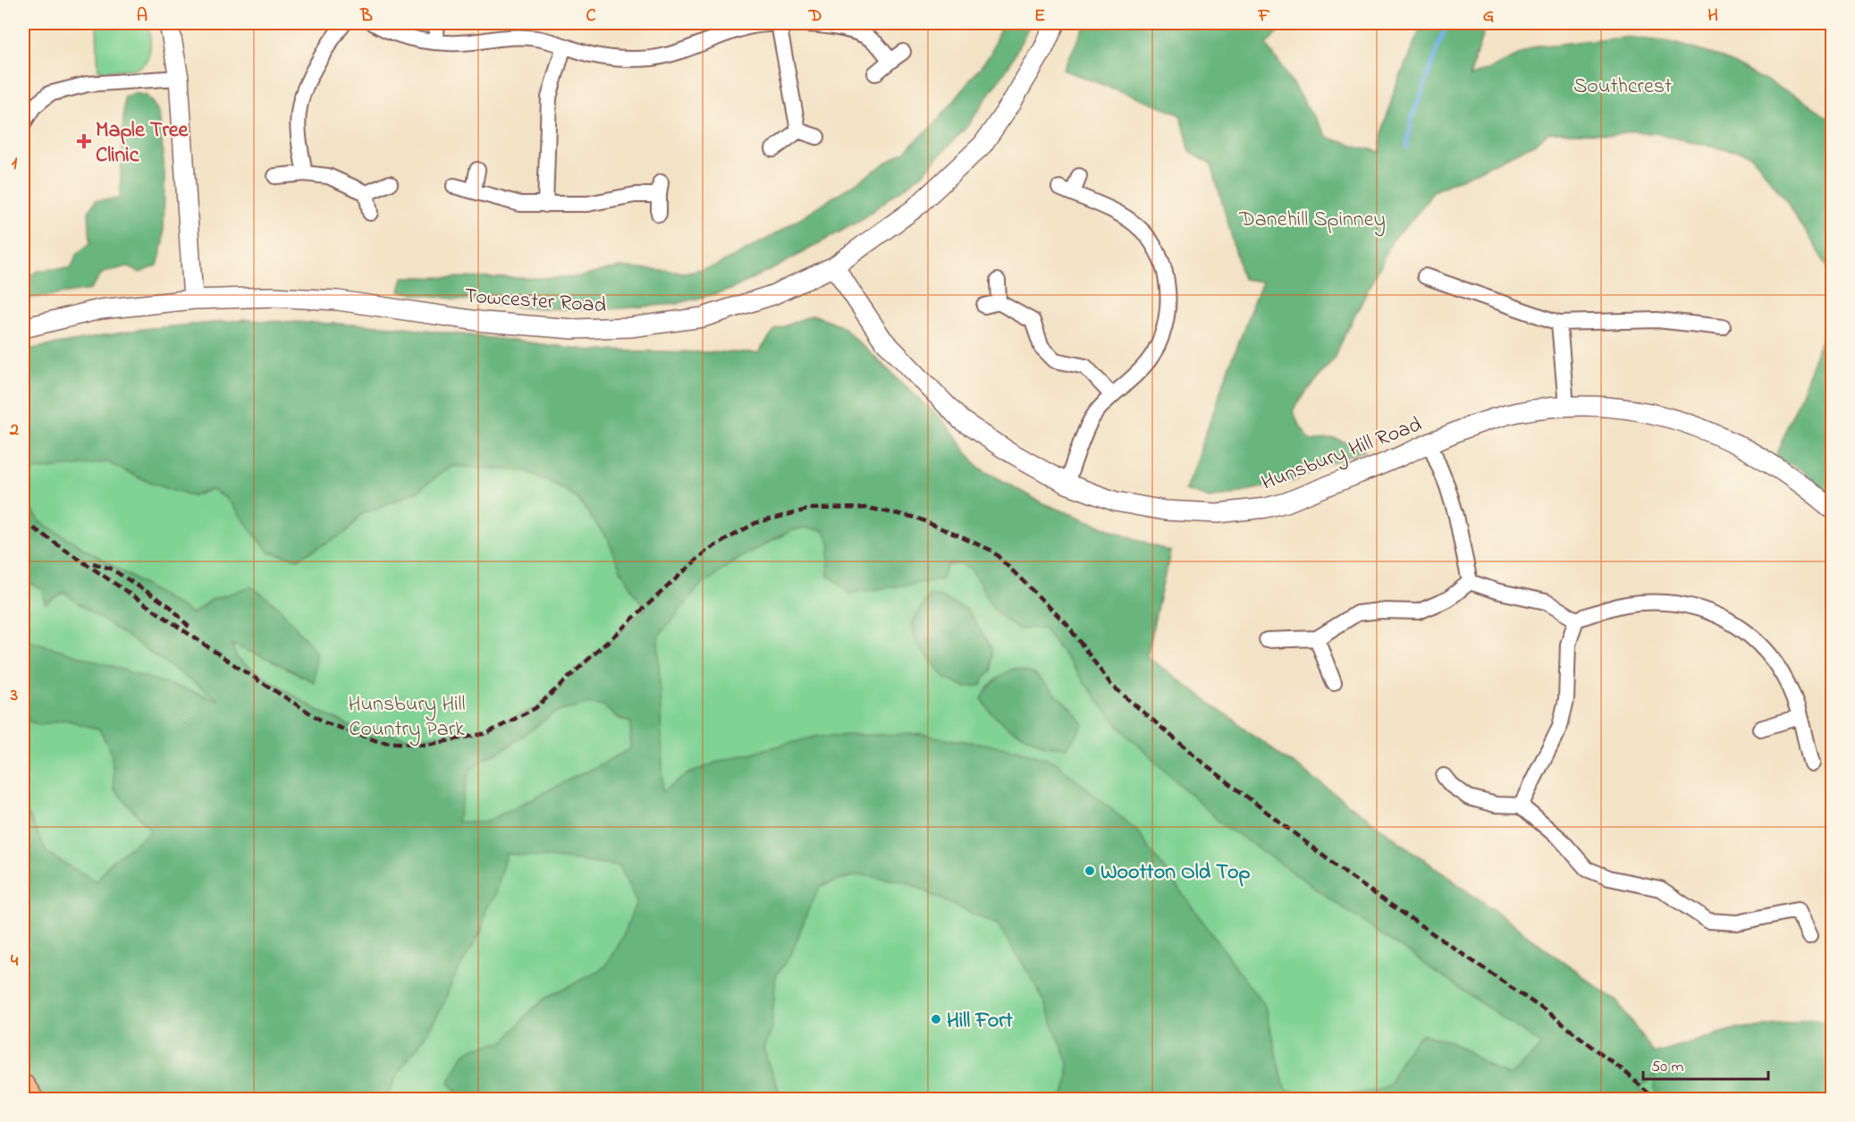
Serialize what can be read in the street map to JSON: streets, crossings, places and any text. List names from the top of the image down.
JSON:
{
  "streets": {
    "street": ["Towcester Road", "Hunsbury Hill Road"]
  },
  "crossings": [
    ["Towcester Road", "Hunsbury Hill Road"]
  ],
  "parks": ["Southcrest", "Danehill Spinney", "Hunsbury Hill Country Park"],
  "places": {
    "health": ["Maple Tree Clinic"],
    "other": ["Wootton Old Top", "Hill Fort"]
  },
  "scale_bar": "50 m",
  "grid": {
    "columns": [
      "A",
      "B",
      "C",
      "D",
      "E",
      "F",
      "G",
      "H"
    ],
    "rows": [
      "1",
      "2",
      "3",
      "4"
    ]
  }
}
